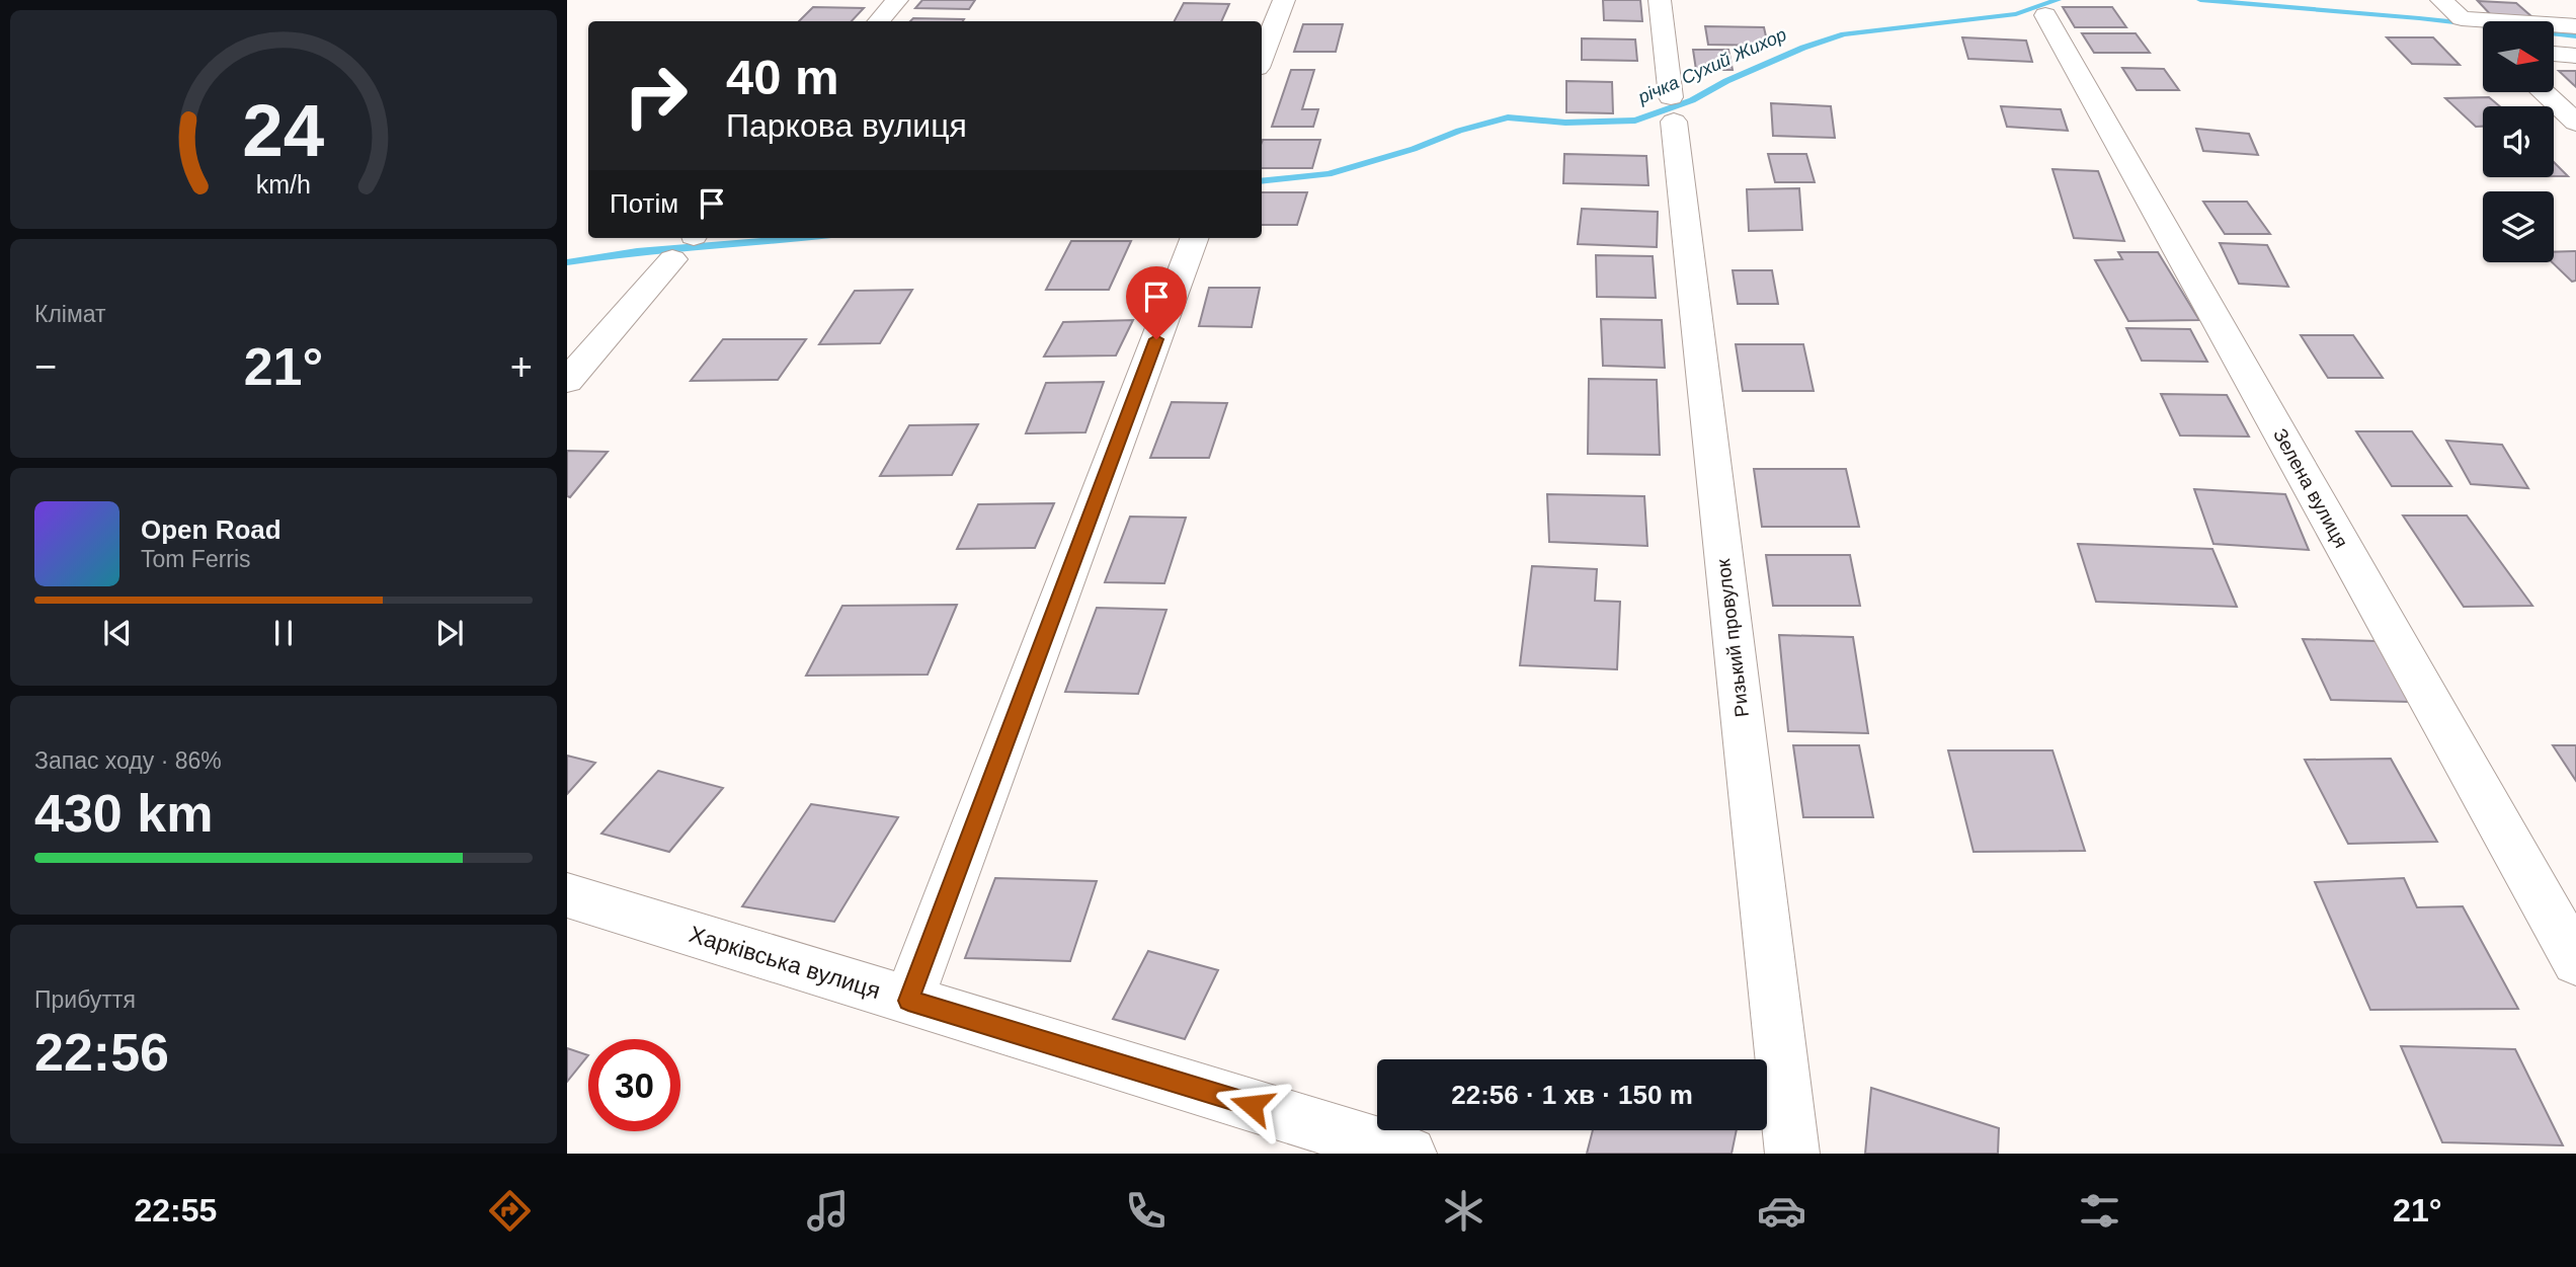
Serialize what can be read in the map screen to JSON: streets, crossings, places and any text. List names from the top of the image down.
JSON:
{
  "streets": {
    "street": ["Зелена вулиця", "Ризький провулок", "Харківська вулиця"]
  },
  "water": ["річка Сухий Жихор"],
  "north": "right",
  "page": {
    "turn": ["40 m", "Паркова вулиця"],
    "then": "Потім",
    "tile": [
      "Клімат",
      ["Запас ходу · 86%", "430 km"],
      ["Прибуття", "22:56"]
    ],
    "heat": ["−", "21°", "+"],
    "song": ["Open Road", "Tom Ferris"],
    "limit": "30",
    "trip": "22:56 · 1 хв · 150 m",
    "tabs": ["22:55", "21°"],
    "gauge": ["24", "km/h"]
  }
}
